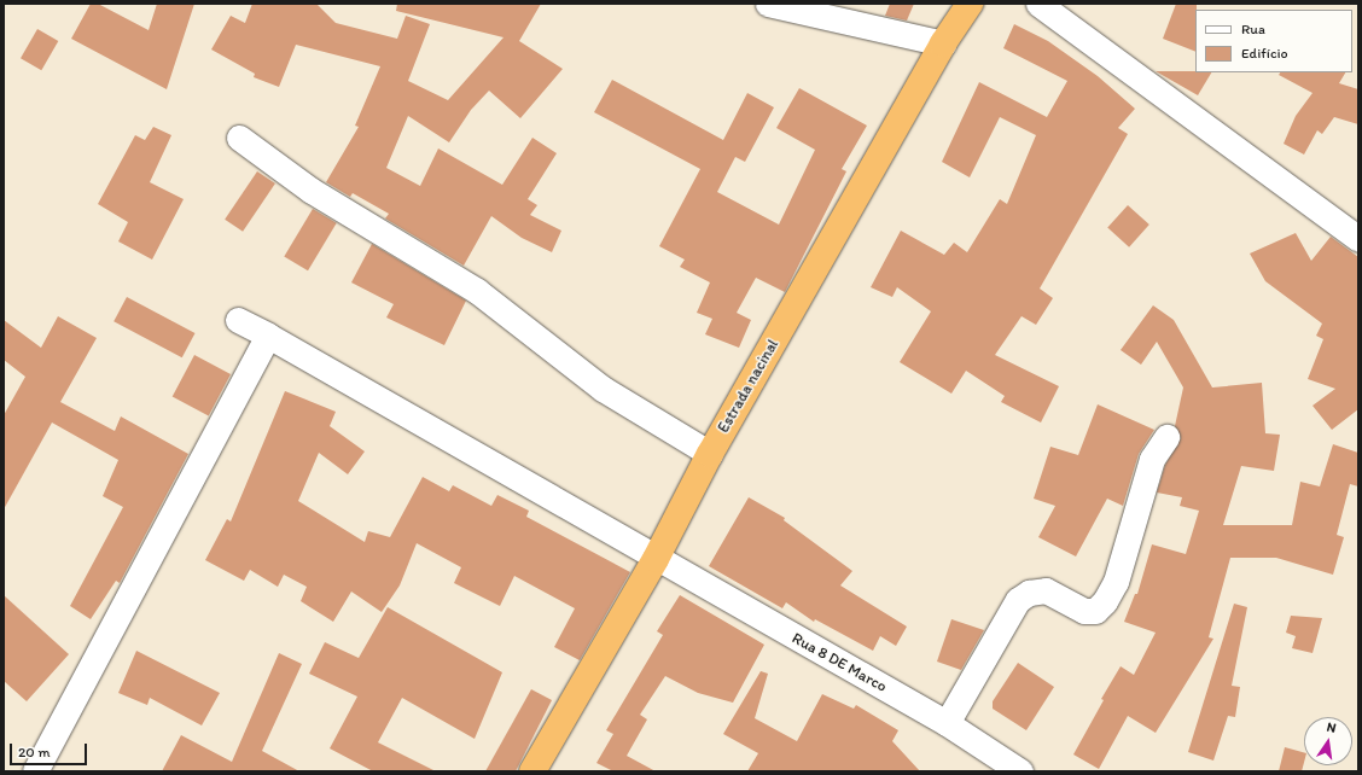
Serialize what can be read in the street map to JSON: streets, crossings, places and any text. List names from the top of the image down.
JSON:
{
  "streets": {
    "highway": ["Estrada nacinal"],
    "street": ["Rua 8 DE Marco"]
  },
  "crossings": [
    ["Estrada nacinal", "Rua 8 DE Marco"]
  ],
  "legend": ["Rua", "Edifício"],
  "scale_bar": "20 m",
  "north": "top"
}
